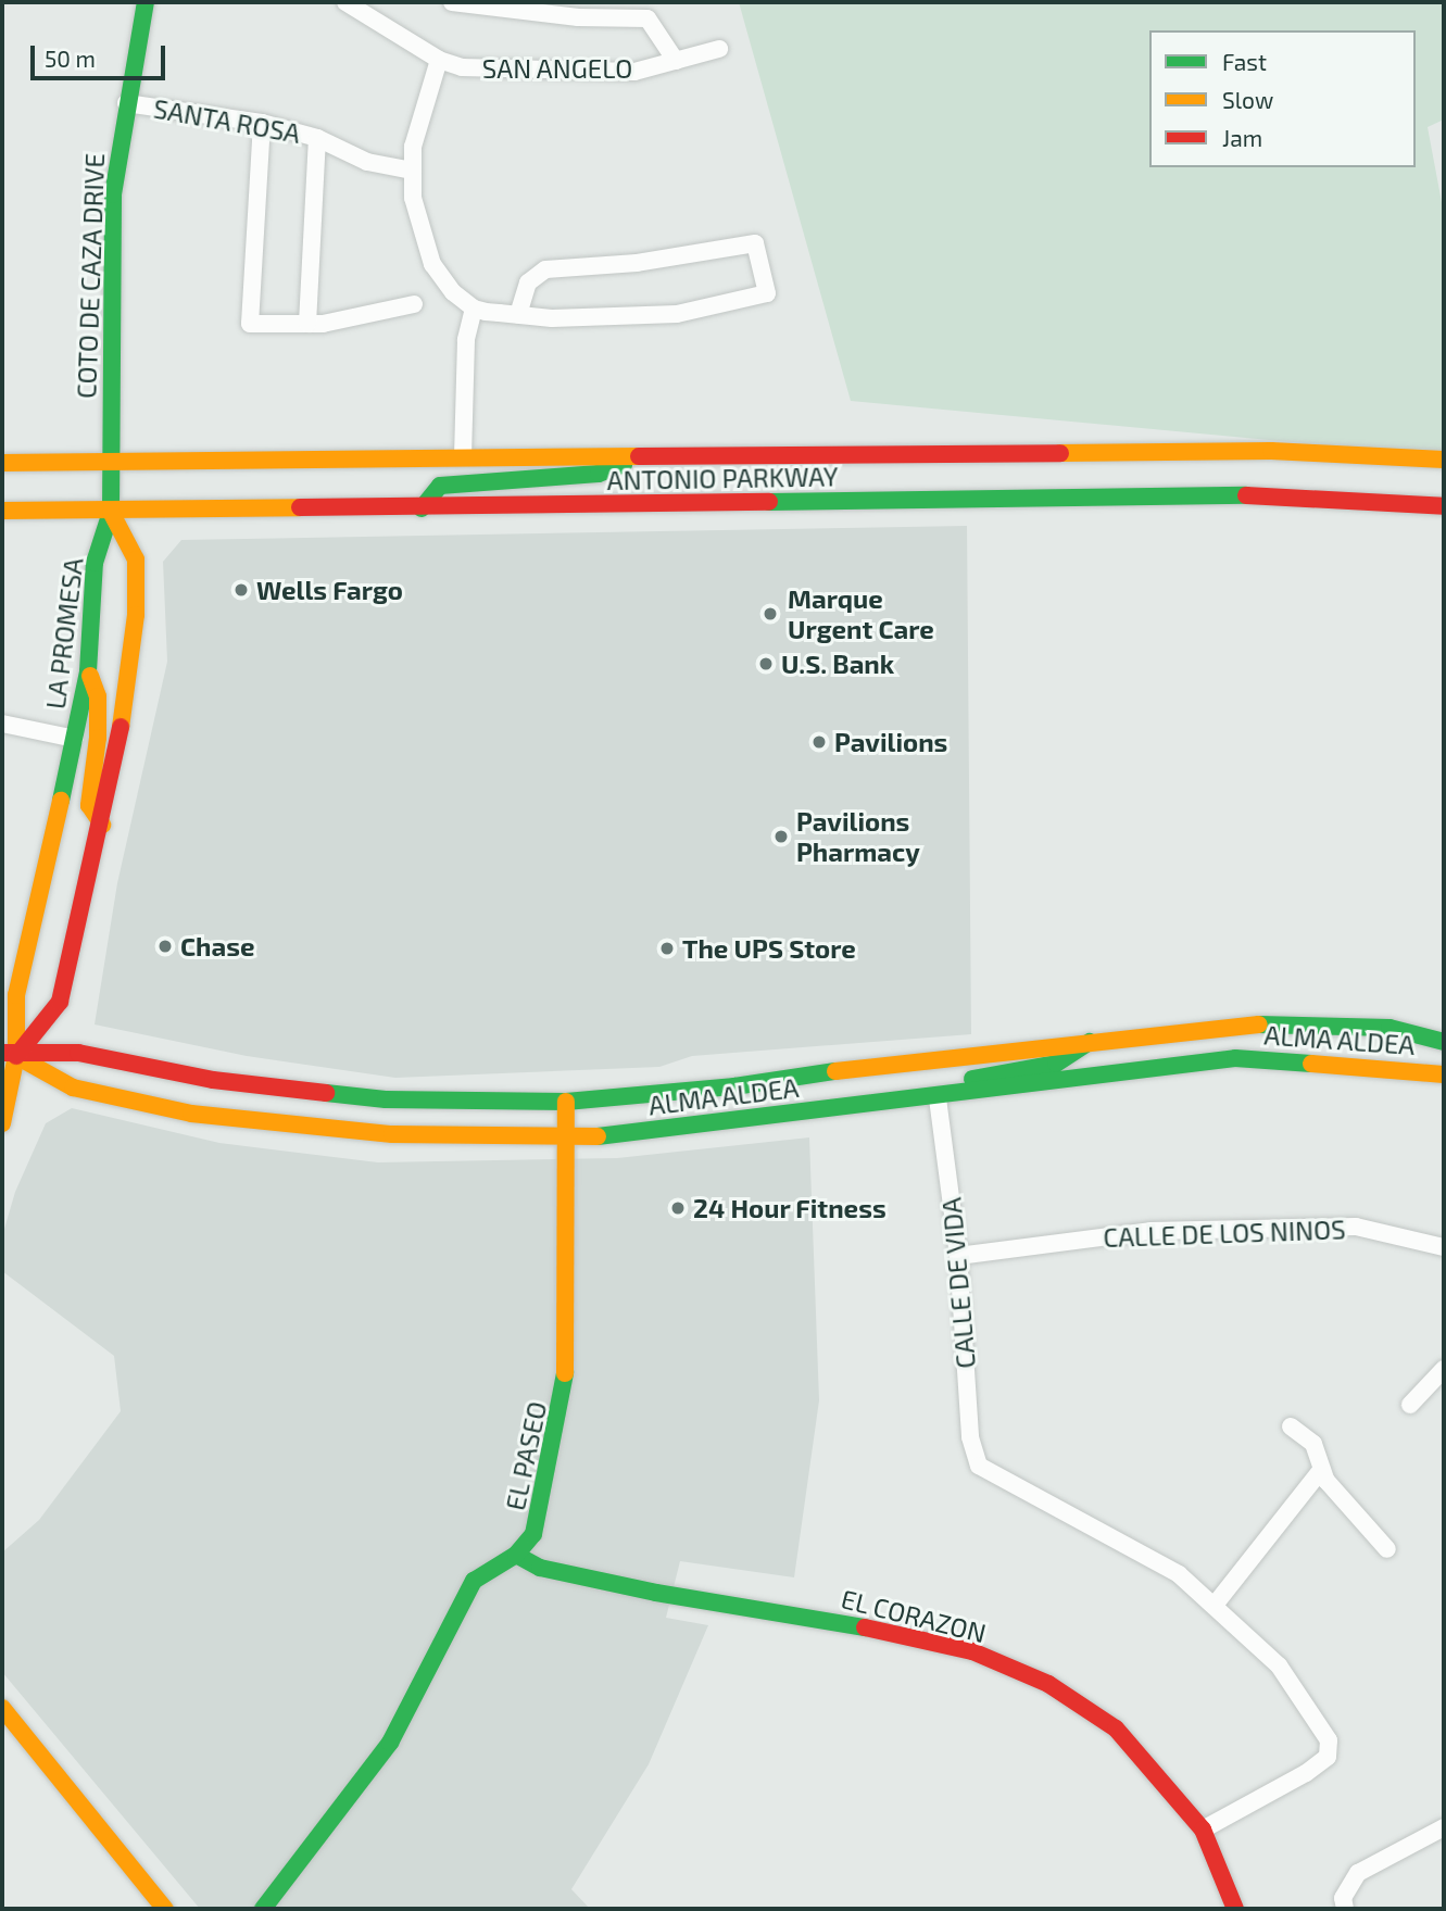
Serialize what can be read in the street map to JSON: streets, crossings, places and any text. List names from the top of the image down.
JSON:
{
  "streets": {
    "main road": [
      "COTO DE CAZA DRIVE",
      "ANTONIO PARKWAY",
      "LA PROMESA",
      "ALMA ALDEA",
      "EL PASEO",
      "EL CORAZON"
    ],
    "street": [
      "SAN ANGELO",
      "SANTA ROSA",
      "CALLE DE LOS NINOS",
      "CALLE DE VIDA"
    ]
  },
  "crossings": [
    ["SANTA ROSA", "COTO DE CAZA DRIVE"],
    ["COTO DE CAZA DRIVE", "ANTONIO PARKWAY"],
    ["COTO DE CAZA DRIVE", "LA PROMESA"],
    ["ANTONIO PARKWAY", "LA PROMESA"],
    ["LA PROMESA", "ALMA ALDEA"],
    ["ALMA ALDEA", "CALLE DE VIDA"],
    ["ALMA ALDEA", "EL PASEO"],
    ["CALLE DE LOS NINOS", "CALLE DE VIDA"],
    ["EL PASEO", "EL CORAZON"]
  ],
  "places": [
    "Wells Fargo",
    "Marque Urgent Care",
    "U.S. Bank",
    "Pavilions",
    "Pavilions Pharmacy",
    "Chase",
    "The UPS Store",
    "24 Hour Fitness"
  ],
  "legend": ["Fast", "Slow", "Jam"],
  "scale_bar": "50 m"
}
